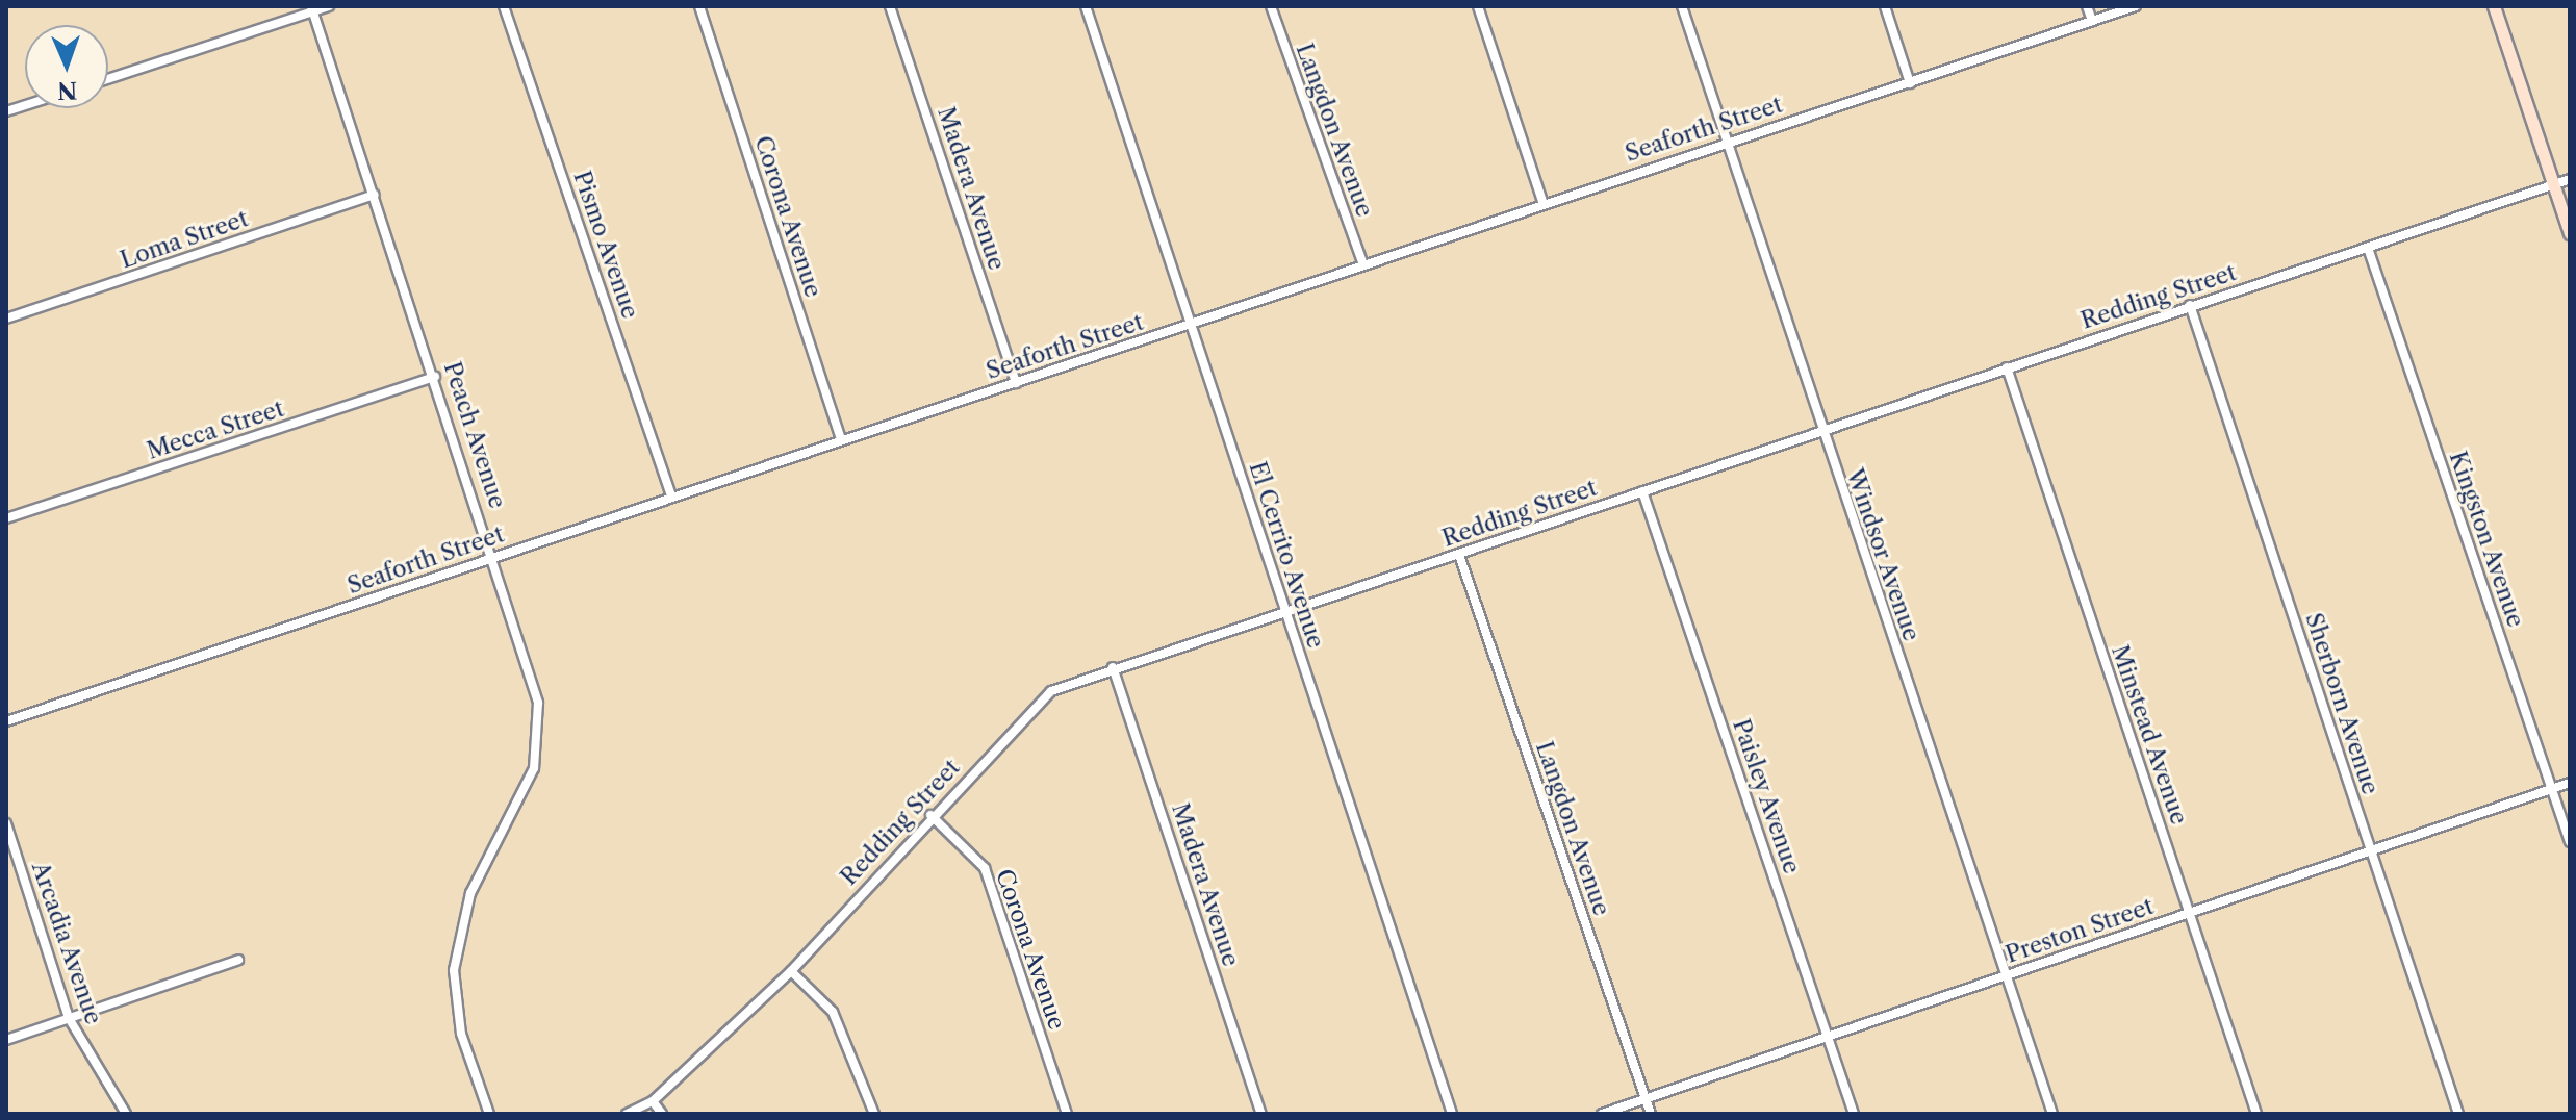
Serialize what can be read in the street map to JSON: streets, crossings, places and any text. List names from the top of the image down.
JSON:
{
  "streets": {
    "street": [
      "Seaforth Street",
      "Langdon Avenue",
      "Madera Avenue",
      "Corona Avenue",
      "Loma Street",
      "Pismo Avenue",
      "Redding Street",
      "Mecca Street",
      "Peach Avenue",
      "Kingston Avenue",
      "El Cerrito Avenue",
      "Windsor Avenue",
      "Sherborn Avenue",
      "Minstead Avenue",
      "Paisley Avenue",
      "Preston Street",
      "Arcadia Avenue"
    ]
  },
  "crossings": [
    ["Seaforth Street", "Langdon Avenue"],
    ["Seaforth Street", "Madera Avenue"],
    ["Seaforth Street", "Corona Avenue"],
    ["Seaforth Street", "Pismo Avenue"],
    ["Seaforth Street", "Peach Avenue"],
    ["Seaforth Street", "El Cerrito Avenue"],
    ["Seaforth Street", "Windsor Avenue"],
    ["Langdon Avenue", "Redding Street"],
    ["Langdon Avenue", "Preston Street"],
    ["Madera Avenue", "Redding Street"],
    ["Corona Avenue", "Redding Street"],
    ["Loma Street", "Peach Avenue"],
    ["Redding Street", "Kingston Avenue"],
    ["Redding Street", "El Cerrito Avenue"],
    ["Redding Street", "Windsor Avenue"],
    ["Redding Street", "Sherborn Avenue"],
    ["Redding Street", "Minstead Avenue"],
    ["Redding Street", "Paisley Avenue"],
    ["Mecca Street", "Peach Avenue"],
    ["Kingston Avenue", "Preston Street"],
    ["Windsor Avenue", "Preston Street"],
    ["Sherborn Avenue", "Preston Street"],
    ["Minstead Avenue", "Preston Street"],
    ["Paisley Avenue", "Preston Street"]
  ],
  "north": "bottom"
}
